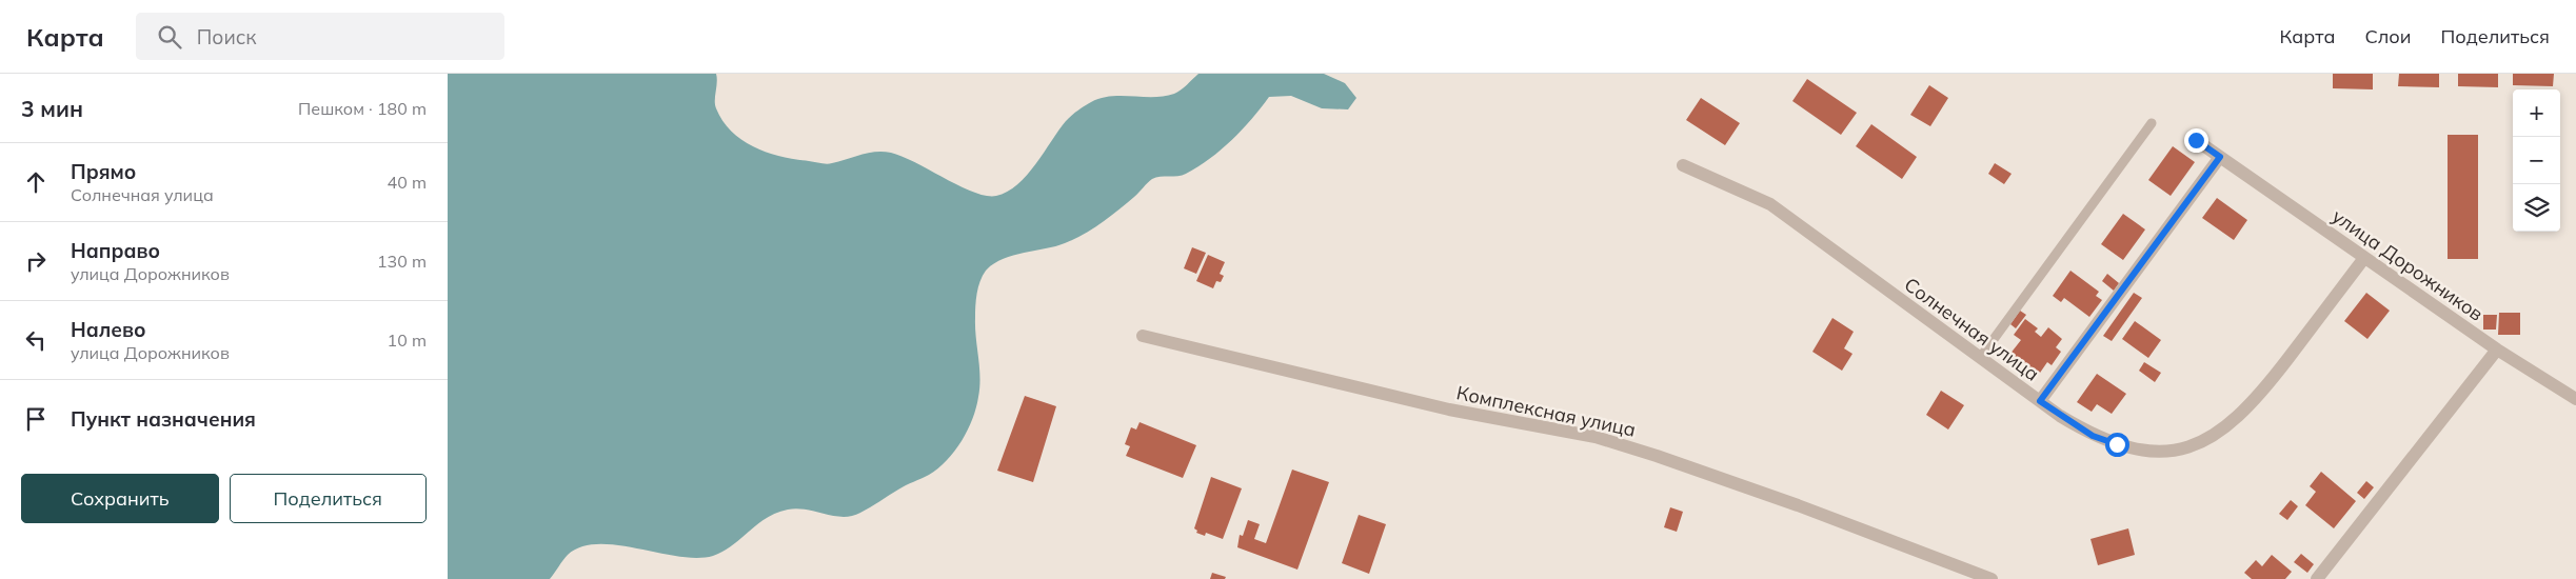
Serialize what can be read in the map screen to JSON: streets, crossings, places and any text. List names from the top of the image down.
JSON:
{
  "streets": {
    "street": ["улица Дорожников", "Солнечная улица", "Комплексная улица"]
  },
  "crossings": [
    ["улица Дорожников", "Солнечная улица"]
  ],
  "page": {
    "header": "Карта",
    "search": "Поиск",
    "nav": ["Карта", "Слои", "Поделиться"],
    "heading": ["3 мин", "Пешком · 180 m"],
    "map_buttons": ["+", "−"],
    "list": [
      ["Прямо", "Солнечная улица", "40 m"],
      ["Направо", "улица Дорожников", "130 m"],
      ["Налево", "улица Дорожников", "10 m"],
      "Пункт назначения"
    ],
    "buttons": ["Сохранить", "Поделиться"]
  }
}
